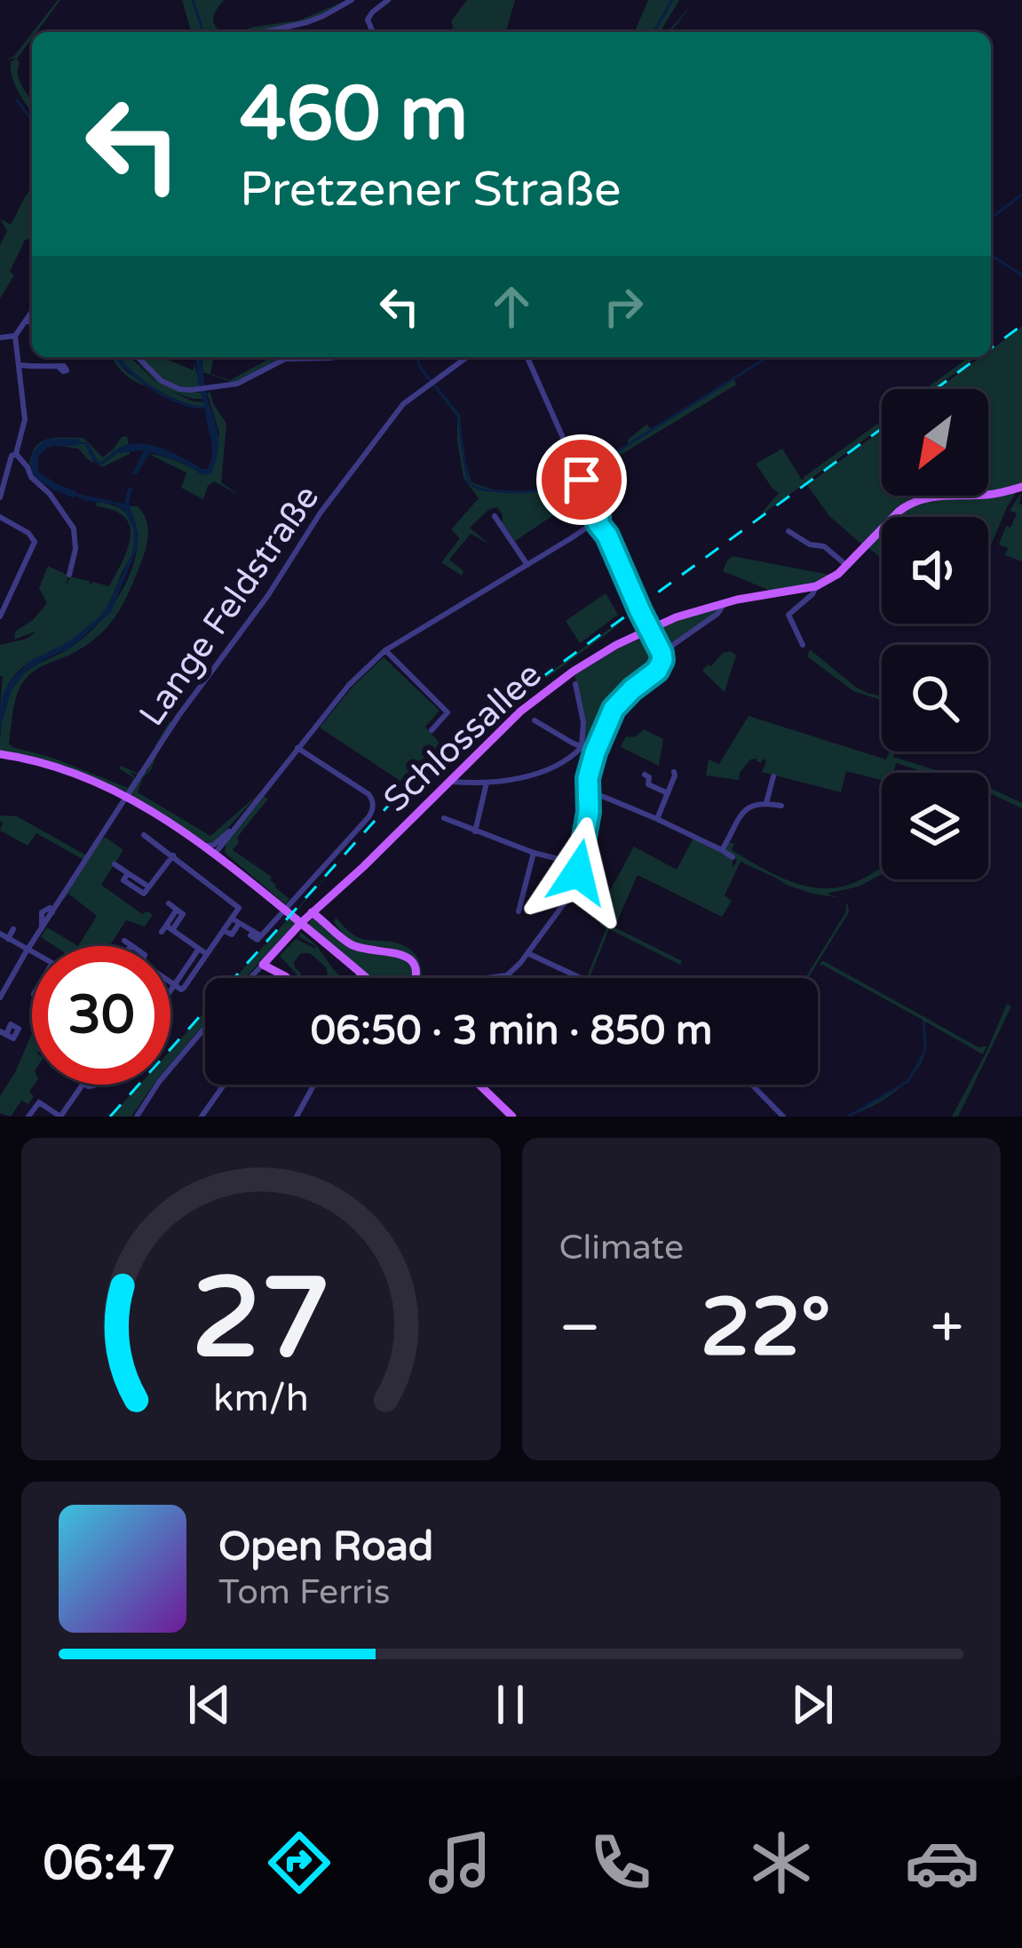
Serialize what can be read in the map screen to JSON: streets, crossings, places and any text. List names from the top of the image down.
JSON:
{
  "streets": {
    "main road": ["Schlossallee"],
    "street": ["Lange Feldstraße"]
  },
  "north": "bottom left",
  "page": {
    "turn": ["460 m", "Pretzener Straße"],
    "limit": "30",
    "trip": "06:50 · 3 min · 850 m",
    "tile": "Climate",
    "heat": ["−", "22°", "+"],
    "song": ["Open Road", "Tom Ferris"],
    "tabs": "06:47",
    "gauge": ["27", "km/h"]
  }
}
